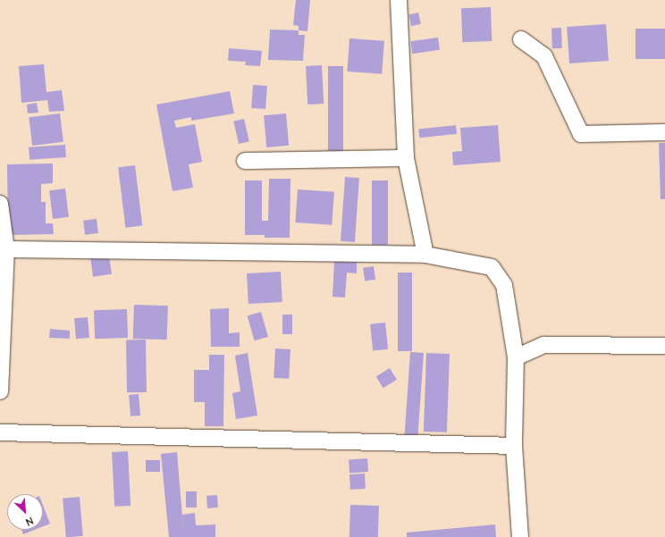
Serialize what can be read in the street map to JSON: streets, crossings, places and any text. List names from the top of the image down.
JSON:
{
  "north": "bottom right"
}
